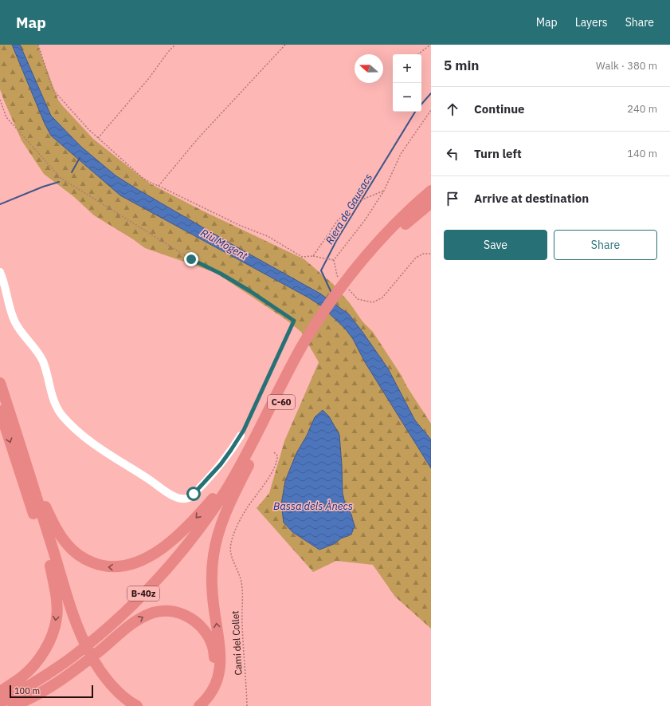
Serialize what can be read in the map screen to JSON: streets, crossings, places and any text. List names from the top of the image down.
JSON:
{
  "streets": {
    "highway": ["C-60", "B-40z"],
    "path": ["Camí del Collet"]
  },
  "crossings": [
    ["C-60", "B-40z"]
  ],
  "water": ["Riera de Gausacs", "Riu Mogent", "Bassa dels Ànecs"],
  "scale_bar": "100 m",
  "north": "left",
  "page": {
    "header": "Map",
    "nav": ["Map", "Layers", "Share"],
    "heading": ["5 min", "Walk · 380 m"],
    "map_buttons": ["+", "−"],
    "list": [
      ["Continue", "240 m"],
      ["Turn left", "140 m"],
      "Arrive at destination"
    ],
    "buttons": ["Save", "Share"],
    "scale": "100 m"
  }
}
